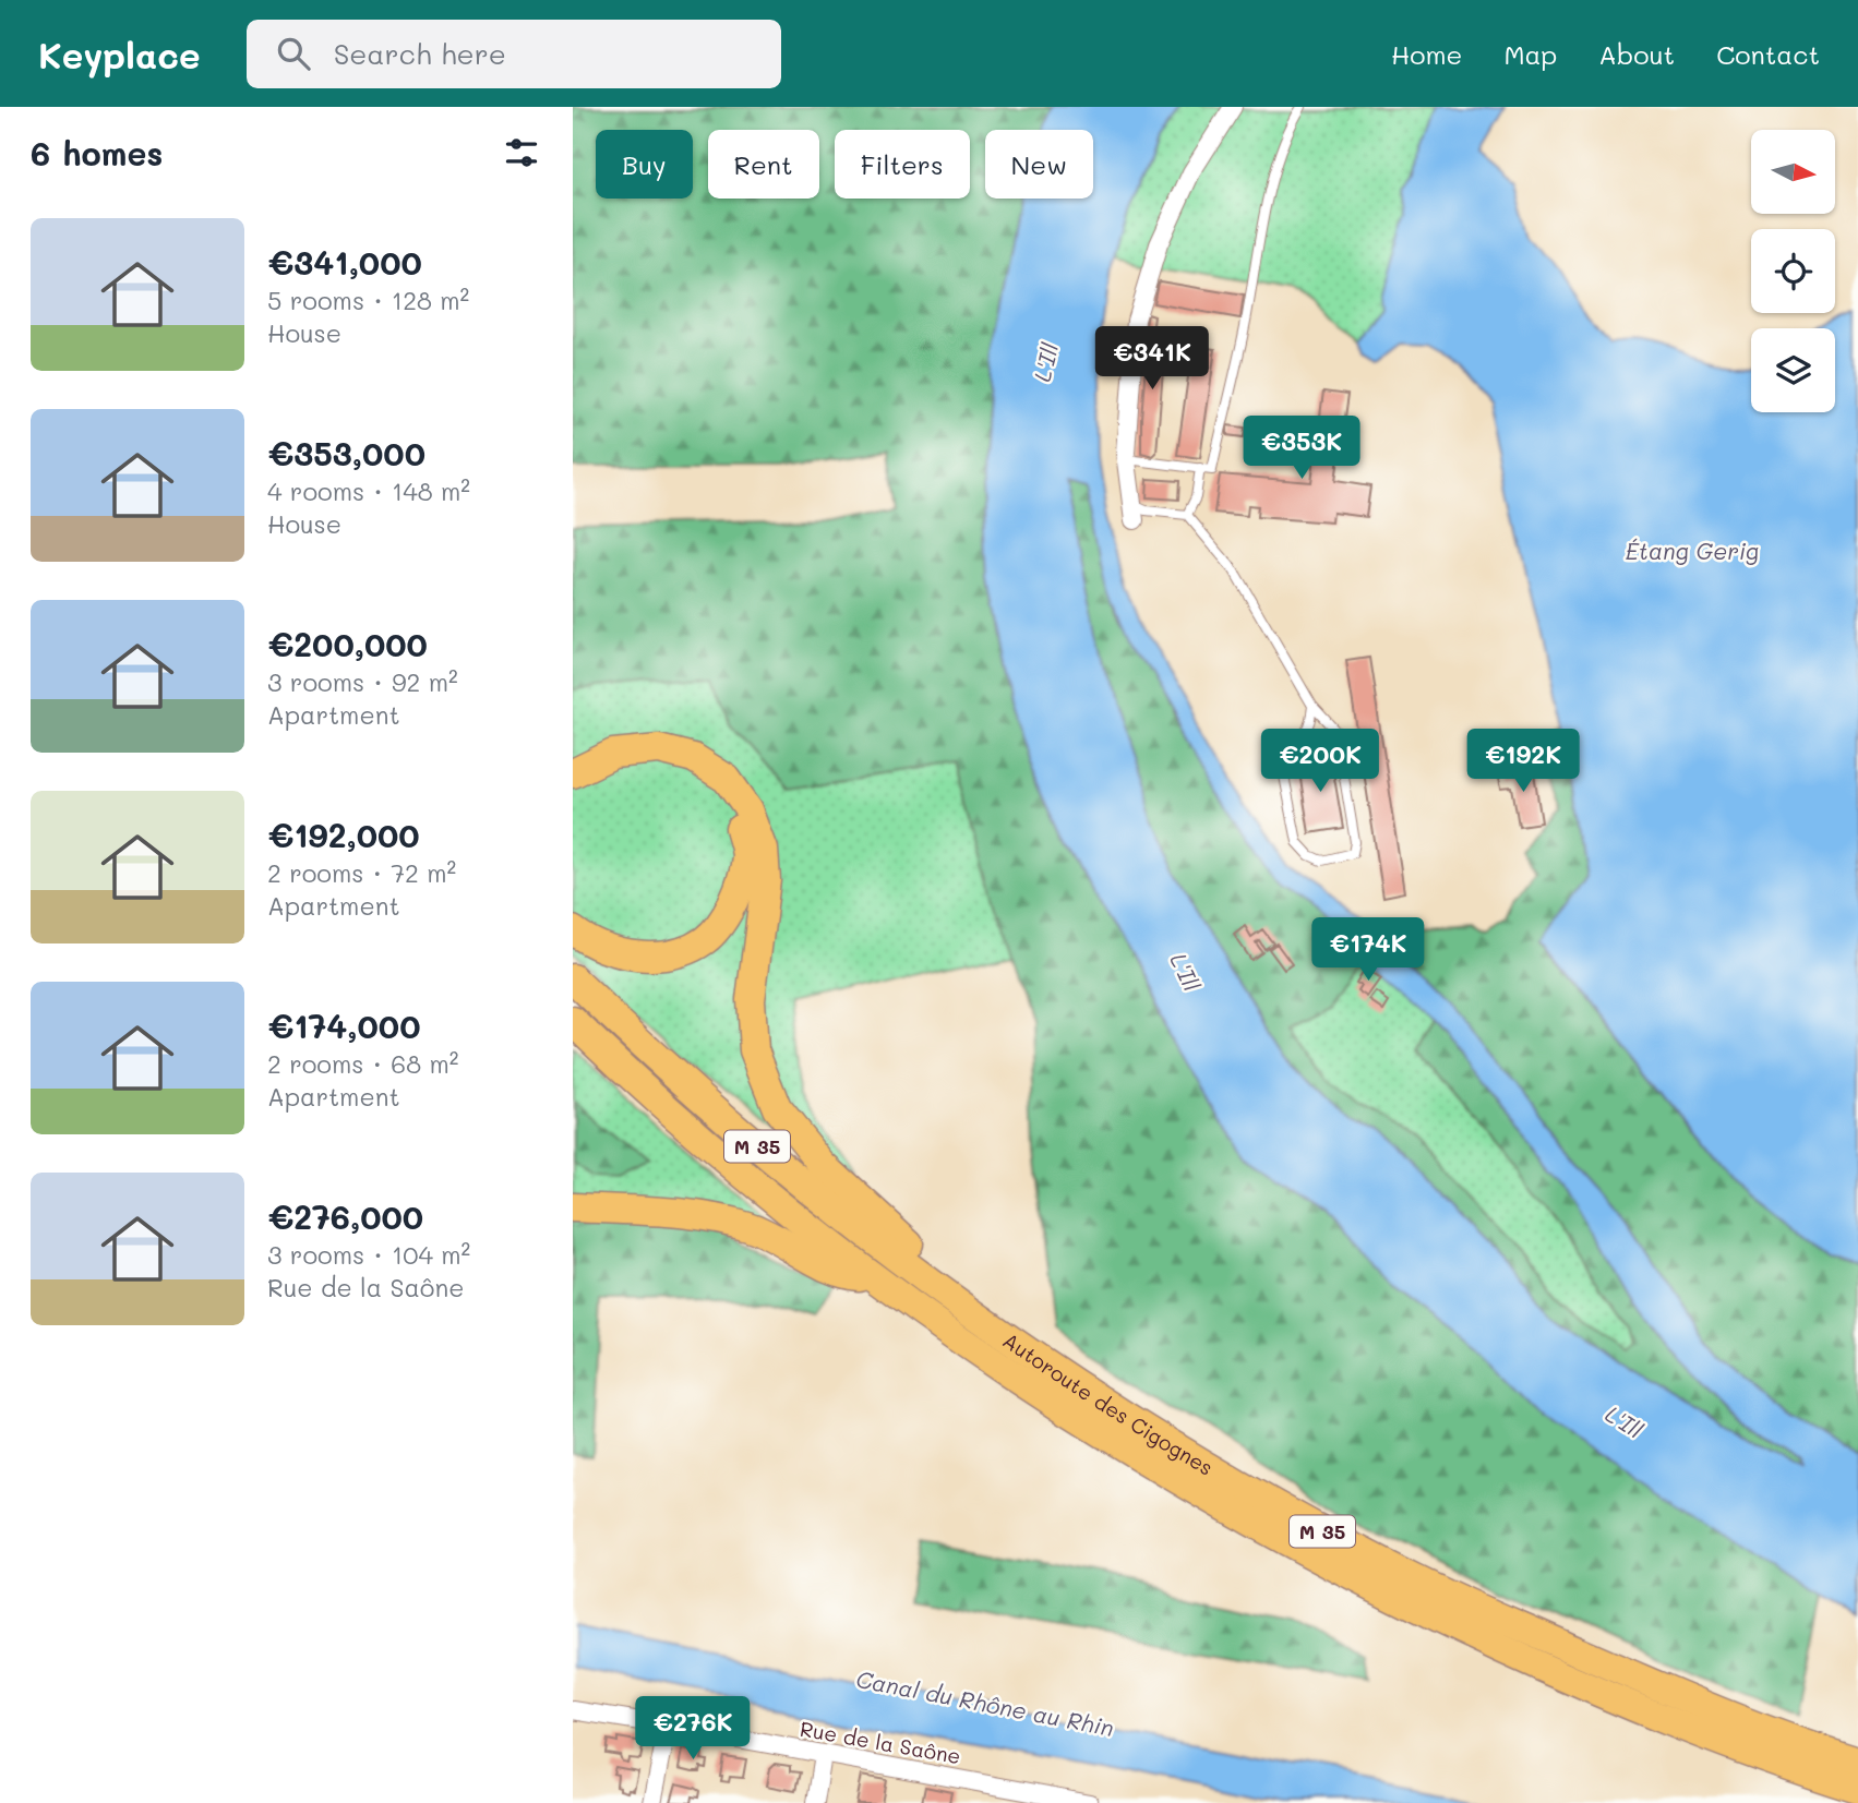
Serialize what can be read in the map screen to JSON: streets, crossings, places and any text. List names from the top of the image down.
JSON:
{
  "streets": {
    "highway": ["M 35", "Autoroute des Cigognes"],
    "street": ["Rue de la Saône"]
  },
  "water": ["L'Ill", "Étang Gerig", "Canal du Rhône au Rhin"],
  "north": "right",
  "page": {
    "header": "Keyplace",
    "search": "Search here",
    "nav": [
      "Home",
      "Map",
      "About",
      "Contact"
    ],
    "heading": "6 homes",
    "chip": [
      "Buy",
      "Rent",
      "Filters",
      "New"
    ],
    "list": [
      {
        "name": "€341,000",
        "note": "5 rooms · 128 m² · House"
      },
      {
        "name": "€353,000",
        "note": "4 rooms · 148 m² · House"
      },
      {
        "name": "€200,000",
        "note": "3 rooms · 92 m² · Apartment"
      },
      {
        "name": "€192,000",
        "note": "2 rooms · 72 m² · Apartment"
      },
      {
        "name": "€174,000",
        "note": "2 rooms · 68 m² · Apartment"
      },
      {
        "name": "€276,000",
        "note": "3 rooms · 104 m² · Rue de la Saône"
      }
    ],
    "price": [
      "€341K",
      "€353K",
      "€200K",
      "€192K",
      "€174K",
      "€276K"
    ]
  }
}
